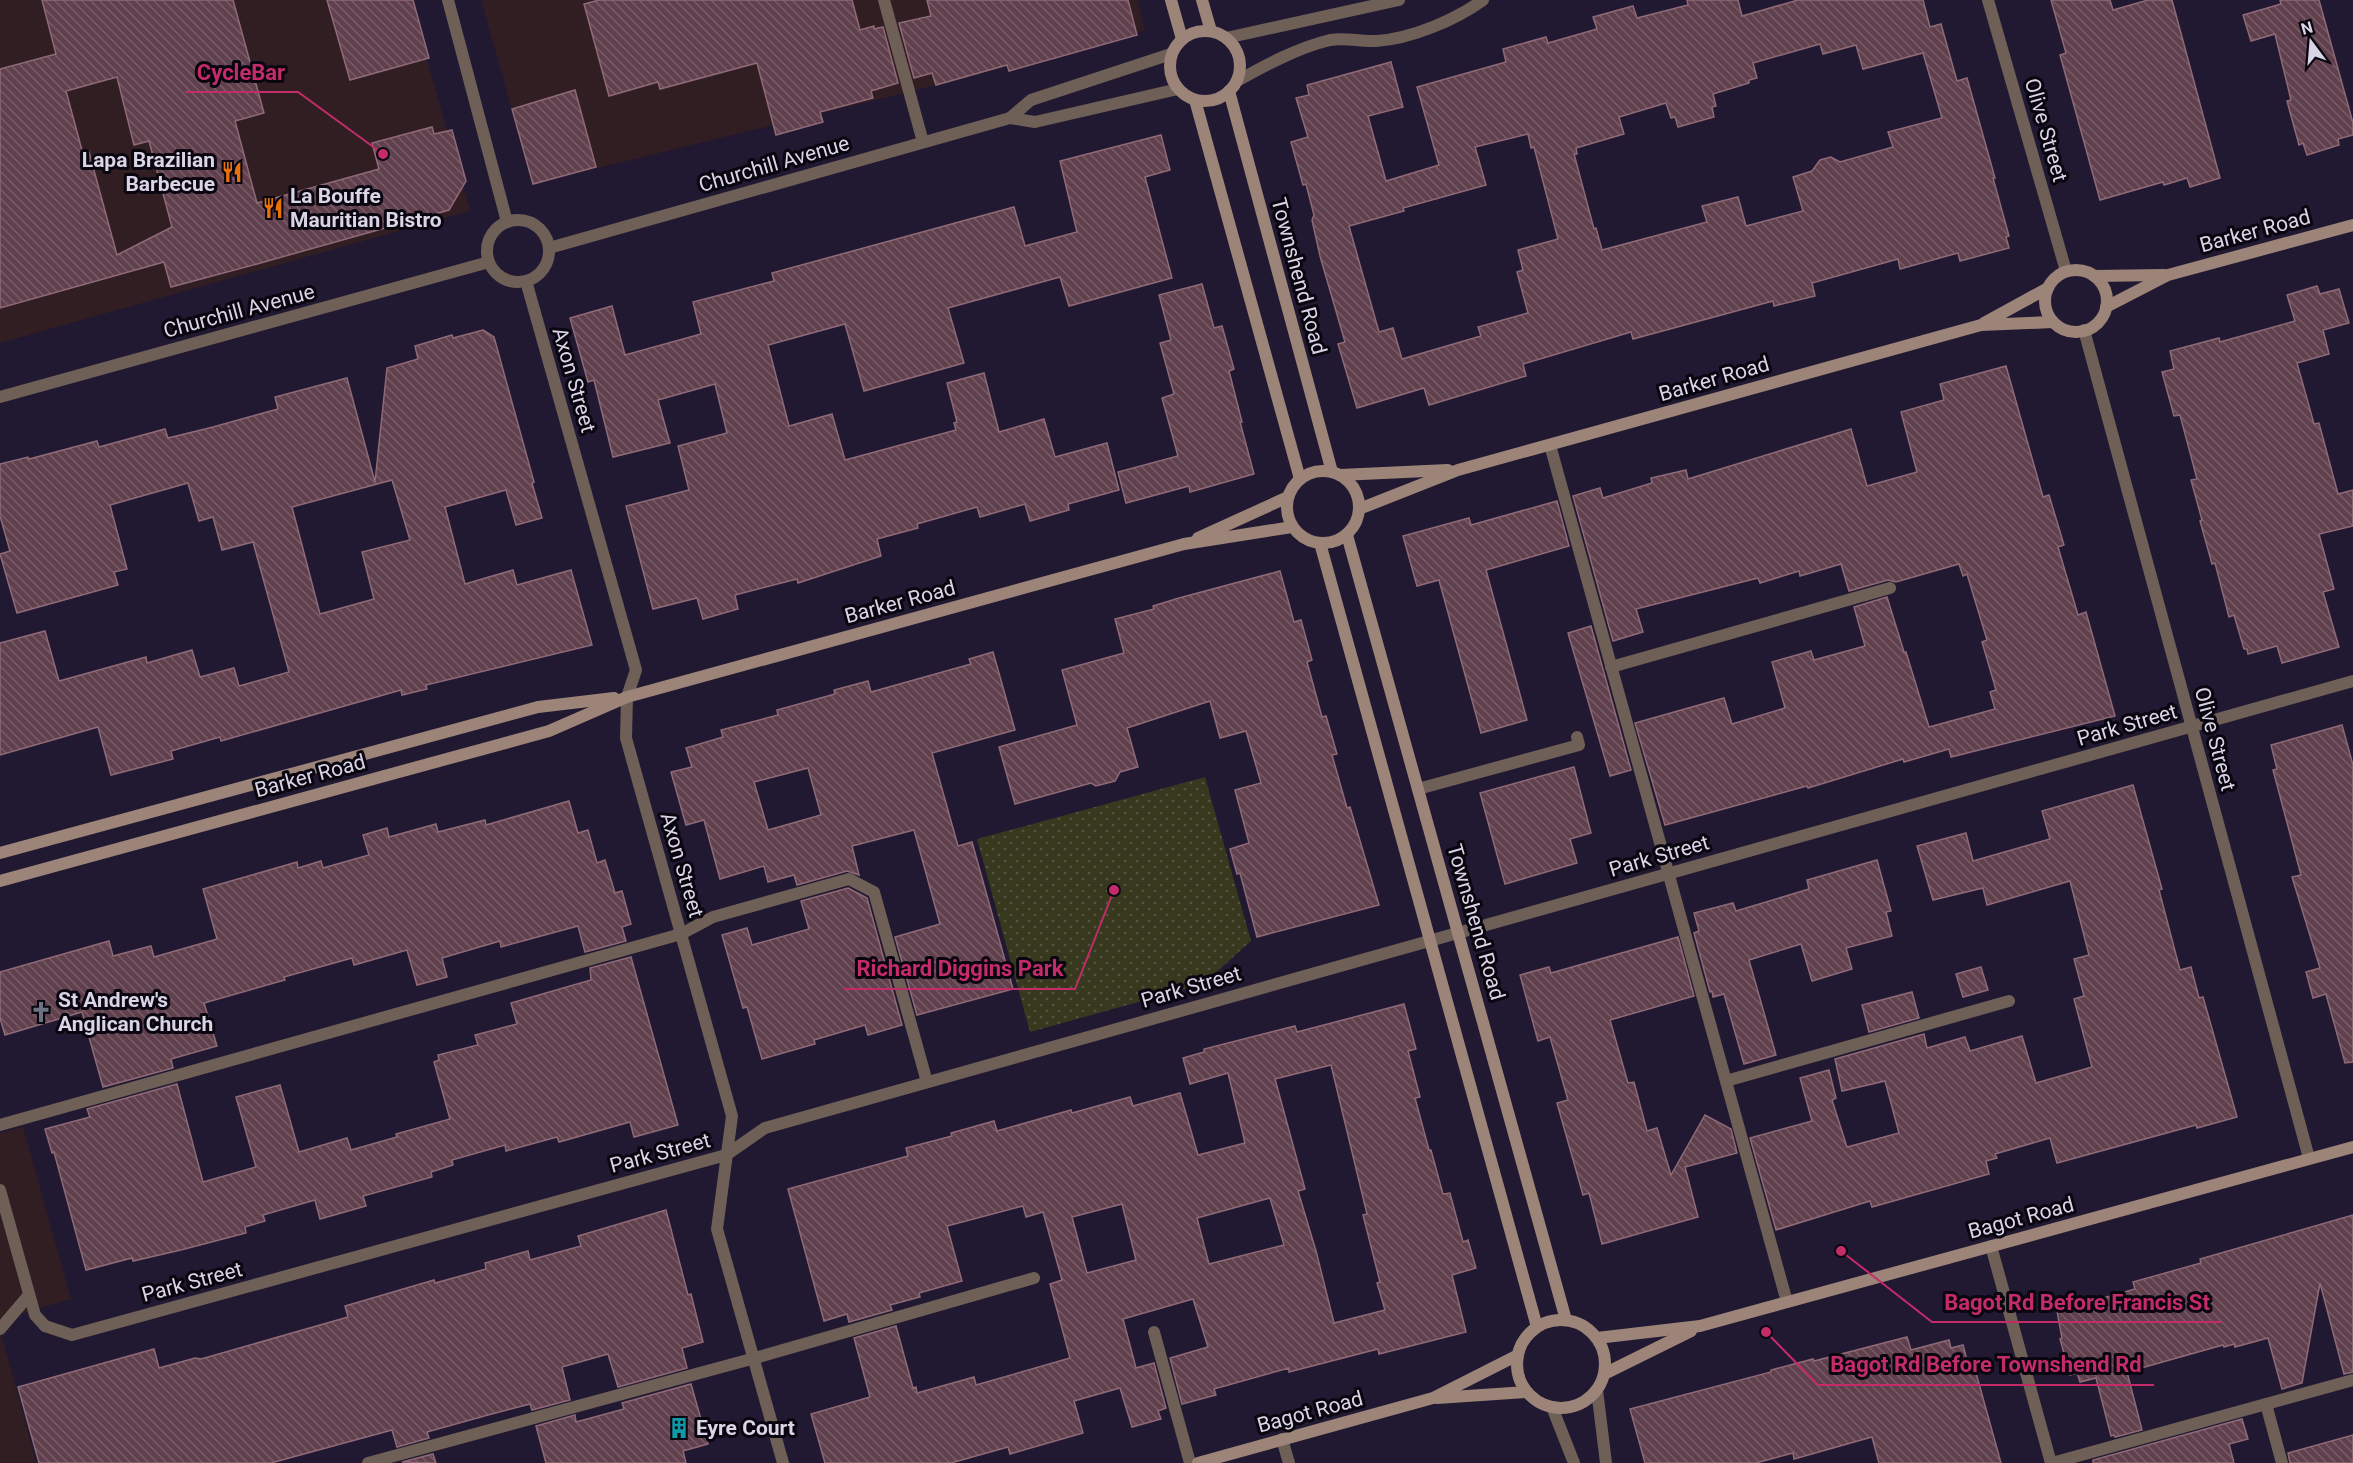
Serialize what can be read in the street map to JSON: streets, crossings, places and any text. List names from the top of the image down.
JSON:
{
  "streets": {
    "street": [
      "Olive Street",
      "Churchill Avenue",
      "Barker Road",
      "Townshend Road",
      "Axon Street",
      "Park Street",
      "Bagot Road"
    ]
  },
  "crossings": [
    ["Olive Street", "Barker Road"],
    ["Olive Street", "Park Street"],
    ["Olive Street", "Bagot Road"],
    ["Churchill Avenue", "Townshend Road"],
    ["Churchill Avenue", "Axon Street"],
    ["Barker Road", "Townshend Road"],
    ["Barker Road", "Axon Street"],
    ["Townshend Road", "Park Street"],
    ["Townshend Road", "Bagot Road"],
    ["Axon Street", "Park Street"]
  ],
  "places": {
    "other": [
      "CycleBar",
      "Richard Diggins Park",
      "Bagot Rd Before Francis St",
      "Bagot Rd Before Townshend Rd"
    ],
    "restaurant": ["Lapa Brazilian Barbecue", "La Bouffe Mauritian Bistro"],
    "church": ["St Andrew's Anglican Church"],
    "building": ["Eyre Court"]
  },
  "north": "top"
}
